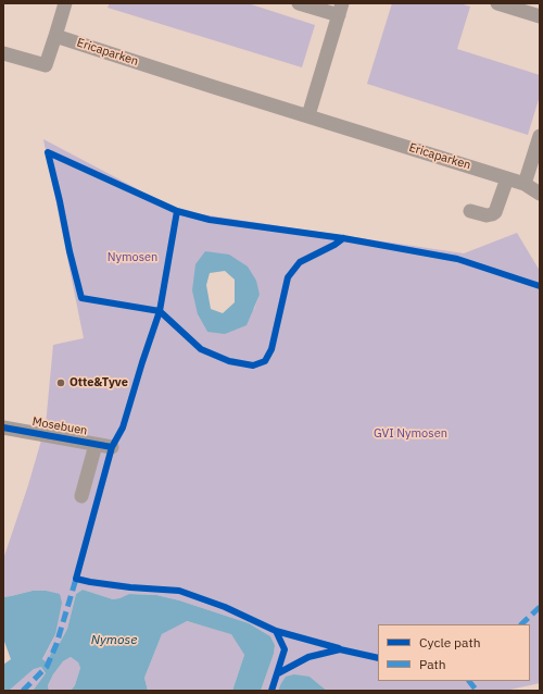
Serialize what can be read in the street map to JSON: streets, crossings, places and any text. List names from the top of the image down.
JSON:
{
  "streets": {
    "street": ["Ericaparken", "Mosebuen"]
  },
  "water": ["Nymose"],
  "parks": ["Nymosen", "GVI Nymosen"],
  "places": ["Otte&Tyve"],
  "legend": ["Cycle path", "Path"]
}
